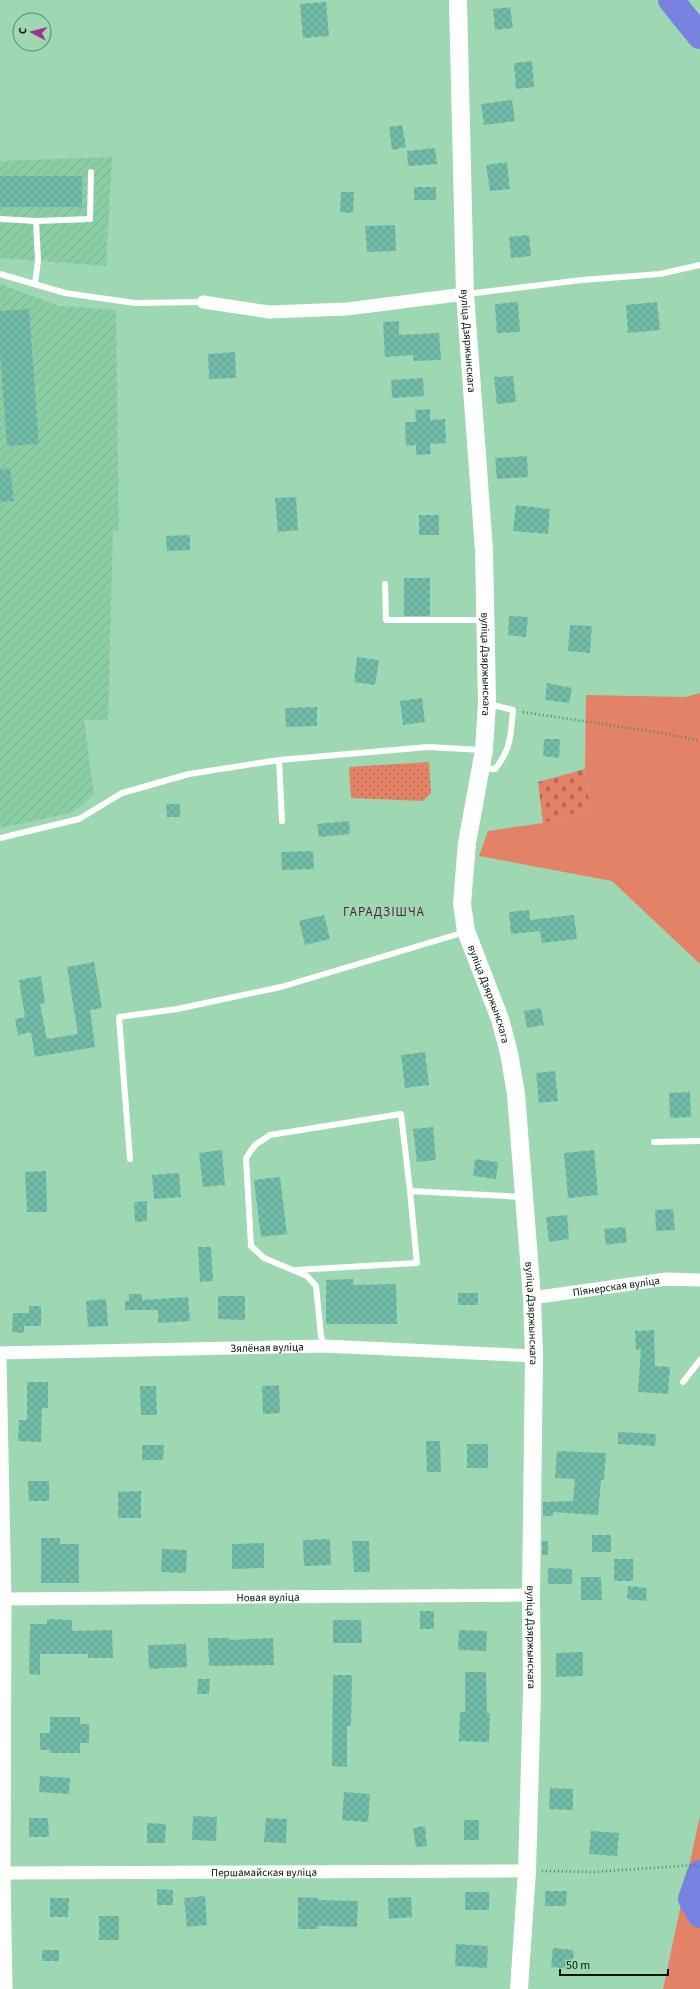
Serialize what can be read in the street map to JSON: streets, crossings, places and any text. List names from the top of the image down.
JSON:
{
  "streets": {
    "street": [
      "вуліца Дзяржынскага",
      "Піянерская вуліца",
      "Зялёная вуліца",
      "Новая вуліца",
      "Першамайская вуліца"
    ]
  },
  "crossings": [
    ["вуліца Дзяржынскага", "Піянерская вуліца"],
    ["вуліца Дзяржынскага", "Зялёная вуліца"],
    ["вуліца Дзяржынскага", "Новая вуліца"],
    ["вуліца Дзяржынскага", "Першамайская вуліца"]
  ],
  "districts": ["ГАРАДЗІШЧА"],
  "scale_bar": "50 m",
  "north": "left"
}
